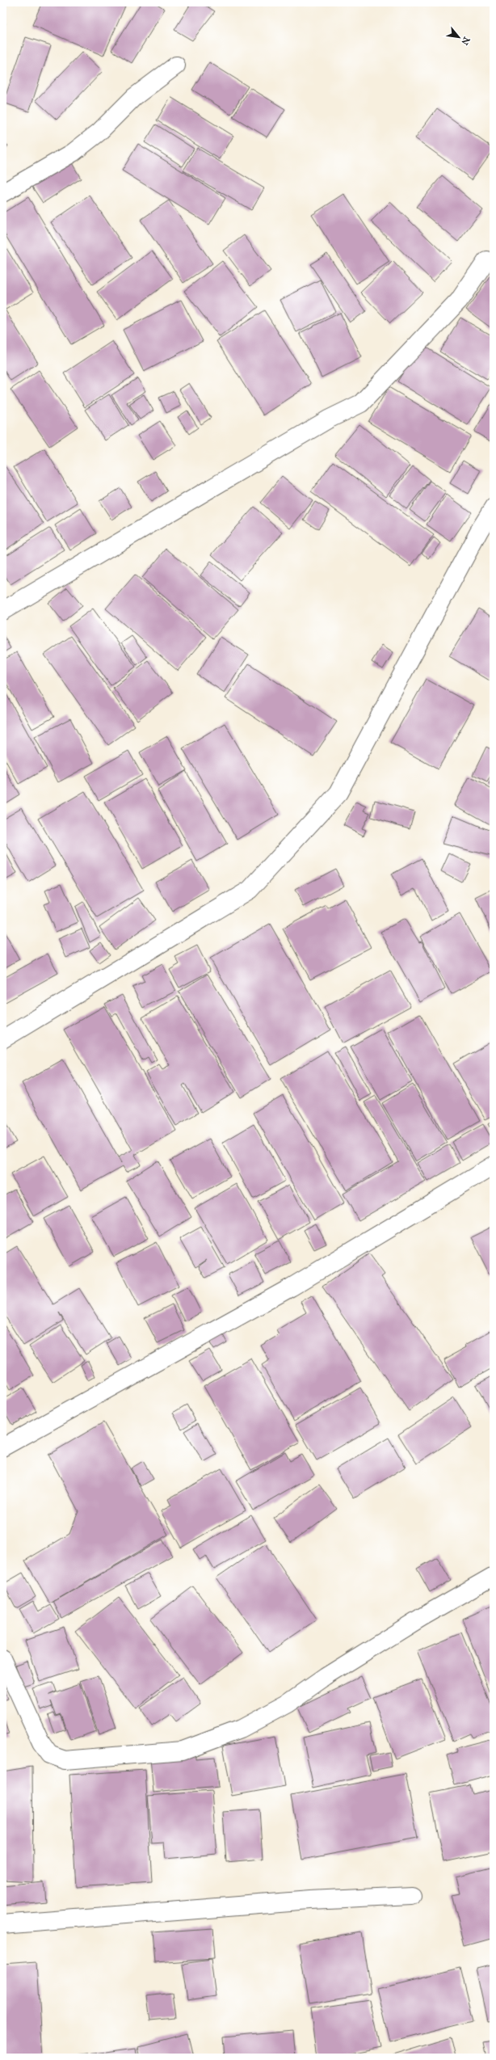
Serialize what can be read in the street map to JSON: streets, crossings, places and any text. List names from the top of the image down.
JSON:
{
  "north": "bottom right"
}
